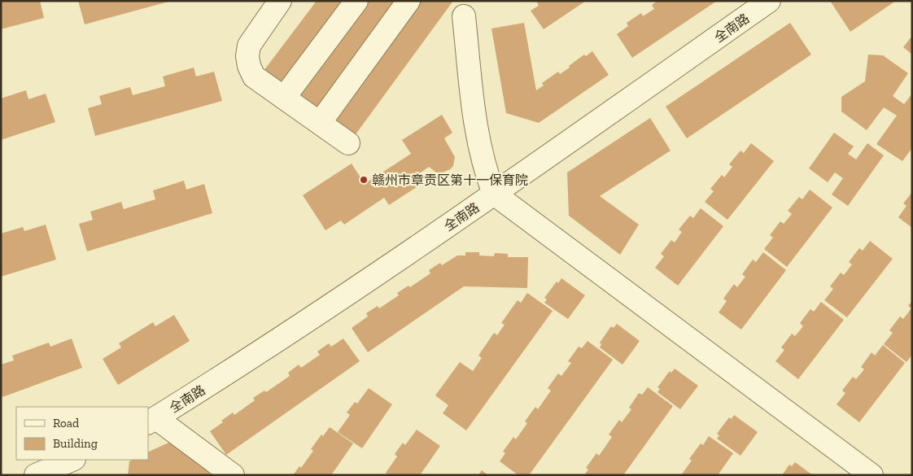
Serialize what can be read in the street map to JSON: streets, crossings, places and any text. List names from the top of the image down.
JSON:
{
  "streets": {
    "street": ["全南路"]
  },
  "places": ["赣州市章贡区第十一保育院"],
  "legend": ["Road", "Building"]
}
